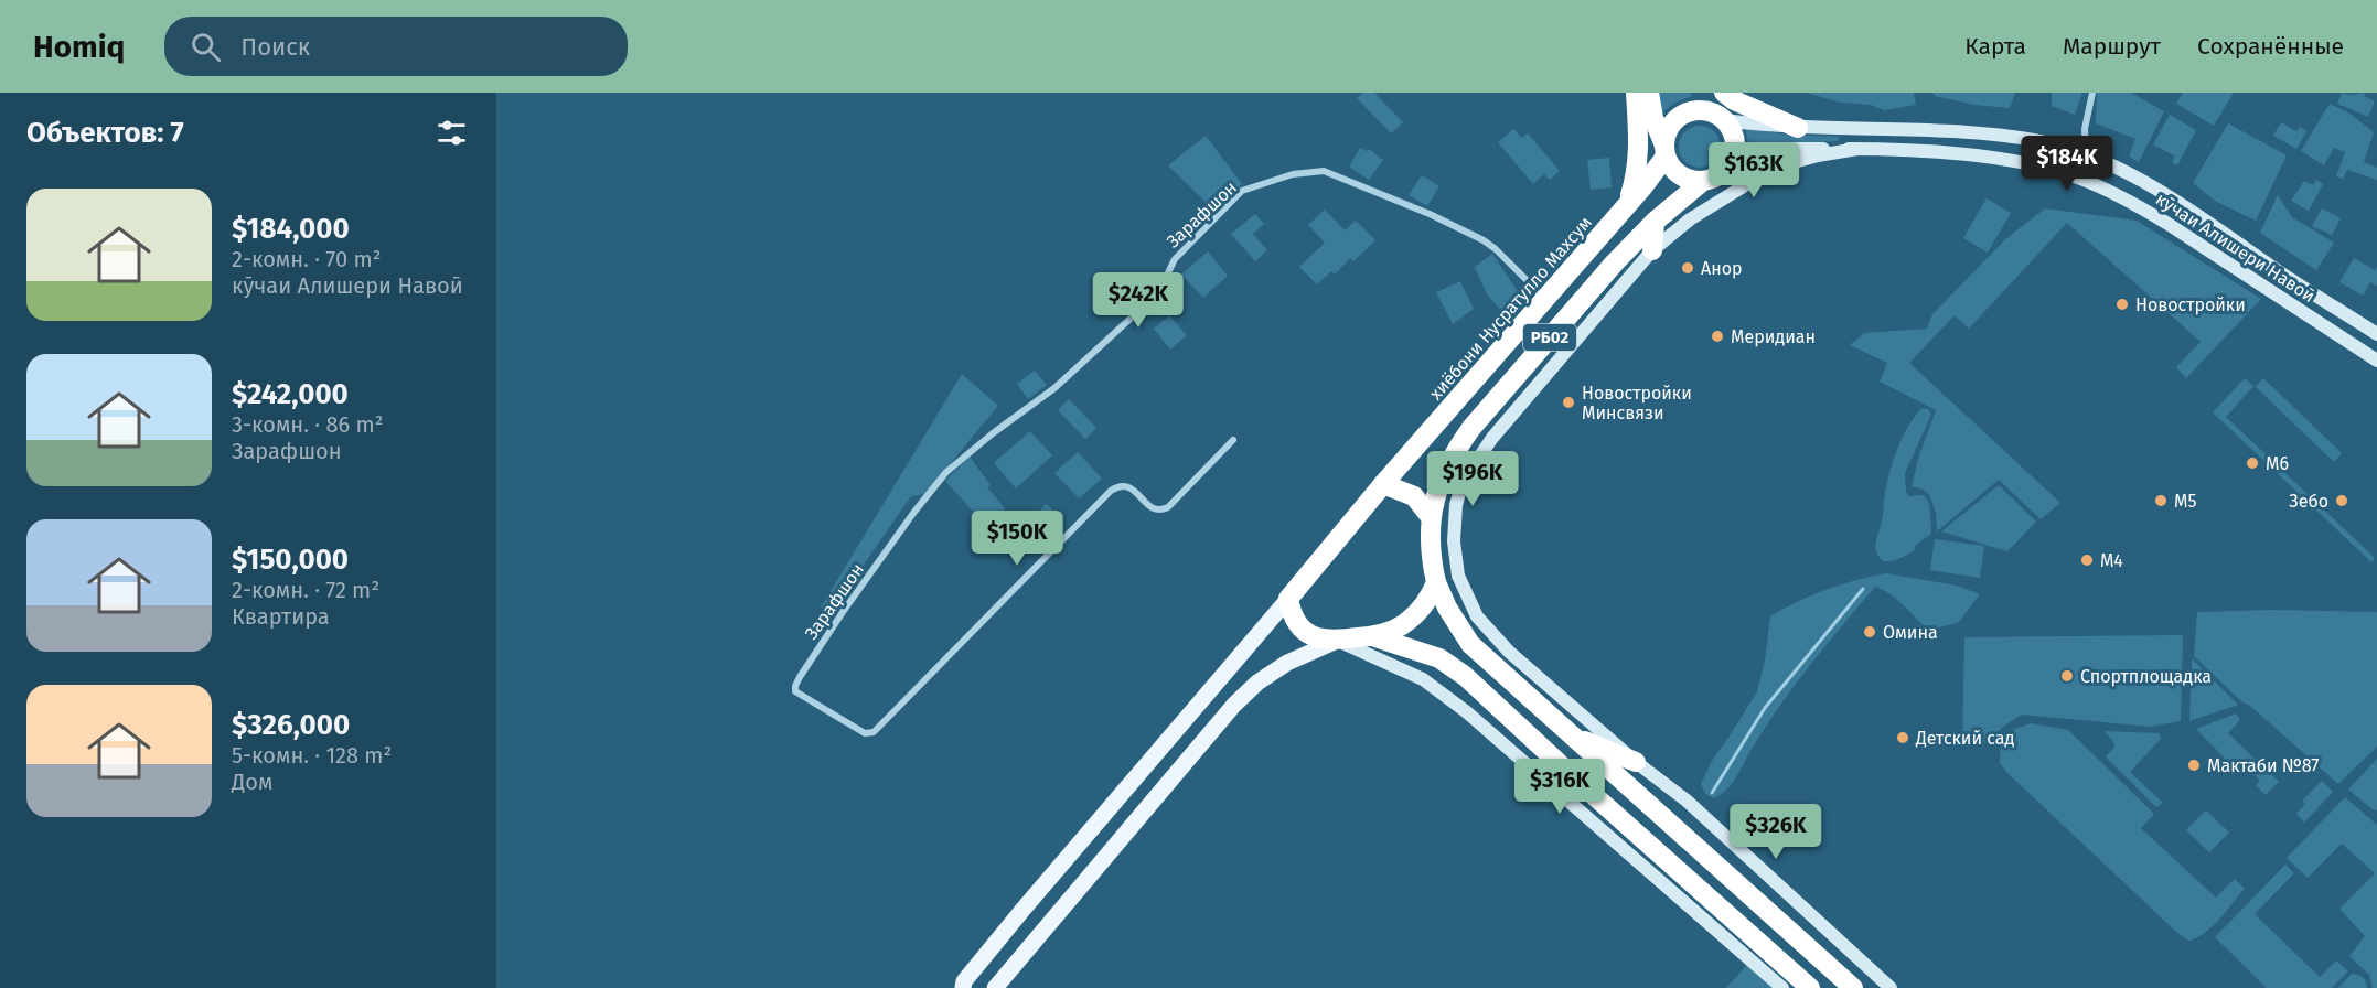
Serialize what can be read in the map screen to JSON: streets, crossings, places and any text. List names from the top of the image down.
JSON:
{
  "streets": {
    "highway": ["хиёбони Нусратулло Махсум", "РБ02"],
    "street": ["Зарафшон", "кӯчаи Алишери Навоӣ"]
  },
  "crossings": [
    ["Зарафшон", "хиёбони Нусратулло Махсум"],
    ["кӯчаи Алишери Навоӣ", "хиёбони Нусратулло Махсум"],
    ["кӯчаи Алишери Навоӣ", "РБ02"],
    ["хиёбони Нусратулло Махсум", "РБ02"]
  ],
  "places": [
    "Анор",
    "Новостройки",
    "Меридиан",
    "Новостройки Минсвязи",
    "М6",
    "М5",
    "Зебо",
    "М4",
    "Омина",
    "Спортплощадка",
    "Детский сад",
    "Мактаби №87"
  ],
  "page": {
    "header": "Homiq",
    "search": "Поиск",
    "nav": ["Карта", "Маршрут", "Сохранённые"],
    "heading": "Объектов: 7",
    "price": [
      "$184K",
      "$163K",
      "$242K",
      "$196K",
      "$150K",
      "$316K",
      "$326K"
    ],
    "list": [
      {
        "name": "$184,000",
        "note": "2-комн. · 70 m² · кӯчаи Алишери Навоӣ"
      },
      {
        "name": "$242,000",
        "note": "3-комн. · 86 m² · Зарафшон"
      },
      {
        "name": "$150,000",
        "note": "2-комн. · 72 m² · Квартира"
      },
      {
        "name": "$326,000",
        "note": "5-комн. · 128 m² · Дом"
      }
    ]
  }
}
